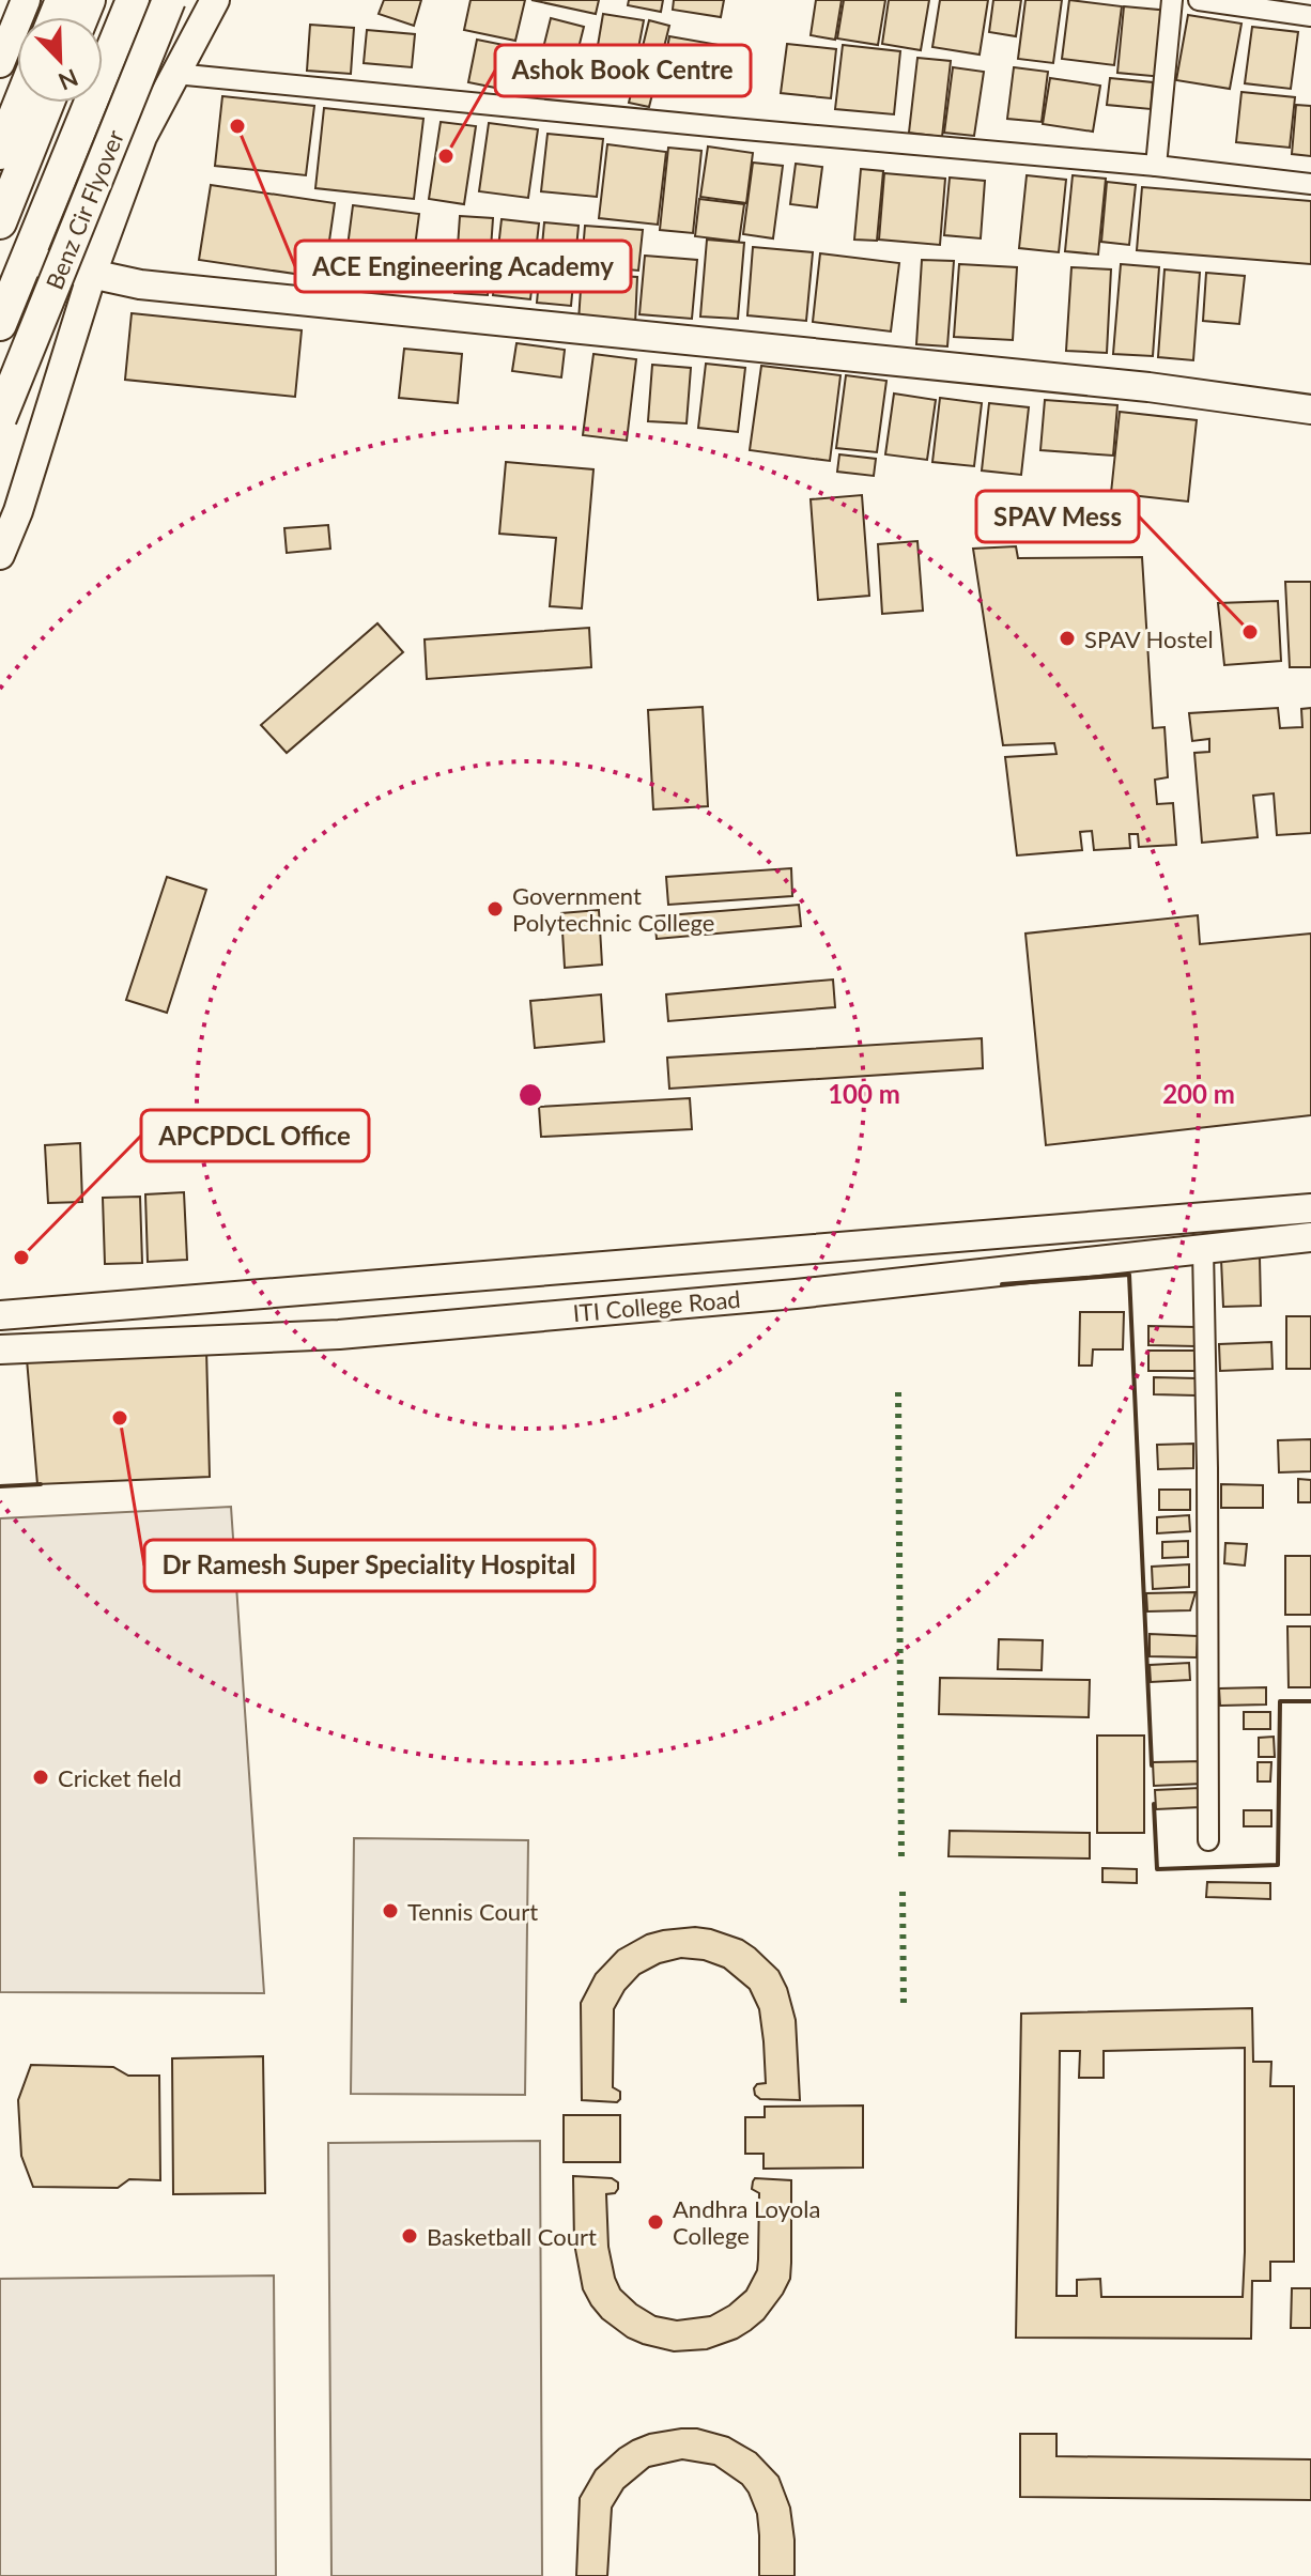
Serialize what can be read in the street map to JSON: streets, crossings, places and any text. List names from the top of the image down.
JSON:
{
  "streets": {
    "main road": ["Benz Cir Flyover"],
    "street": ["ITI College Road"]
  },
  "places": [
    "ACE Engineering Academy",
    "Ashok Book Centre",
    "SPAV Mess",
    "SPAV Hostel",
    "Government Polytechnic College",
    "APCPDCL Office",
    "Dr Ramesh Super Speciality Hospital",
    "Cricket field",
    "Tennis Court",
    "Andhra Loyola College",
    "Basketball Court"
  ],
  "north": "bottom right",
  "rings": ["100 m", "200 m"]
}
